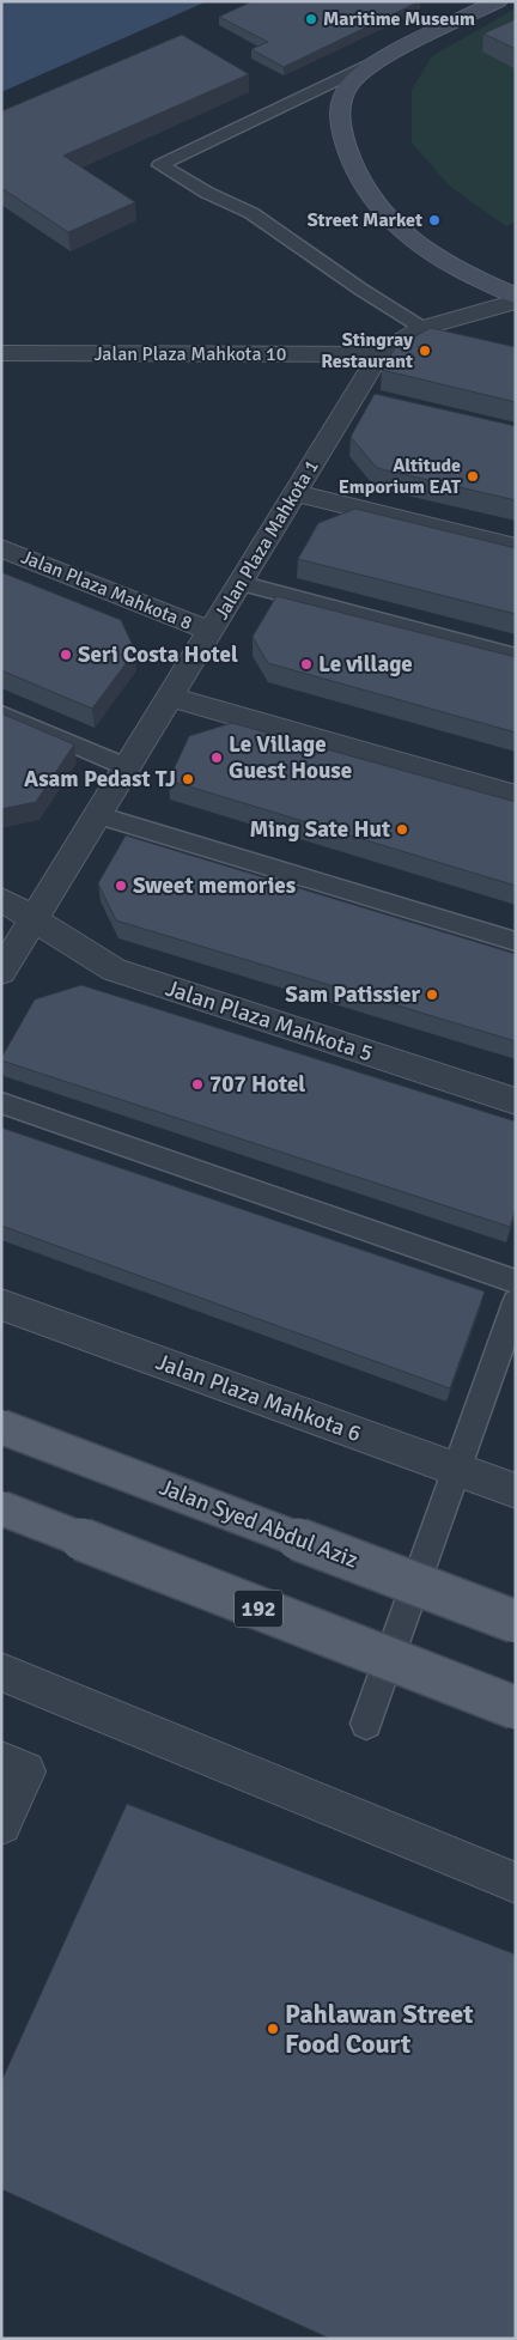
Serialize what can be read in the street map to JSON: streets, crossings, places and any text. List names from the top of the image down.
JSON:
{
  "streets": {
    "main road": ["Jalan Syed Abdul Aziz", "192"],
    "street": [
      "Jalan Plaza Mahkota 10",
      "Jalan Plaza Mahkota 1",
      "Jalan Plaza Mahkota 8",
      "Jalan Plaza Mahkota 5",
      "Jalan Plaza Mahkota 6"
    ]
  },
  "crossings": [
    ["Jalan Plaza Mahkota 10", "Jalan Plaza Mahkota 1"],
    ["Jalan Plaza Mahkota 1", "Jalan Plaza Mahkota 8"],
    ["Jalan Plaza Mahkota 1", "Jalan Plaza Mahkota 5"]
  ],
  "places": [
    "Maritime Museum",
    "Street Market",
    "Stingray Restaurant",
    "Altitude Emporium EAT",
    "Seri Costa Hotel",
    "Le village",
    "Le Village Guest House",
    "Asam Pedast TJ",
    "Ming Sate Hut",
    "Sweet memories",
    "Sam Patissier",
    "707 Hotel",
    "Pahlawan Street Food Court"
  ]
}
